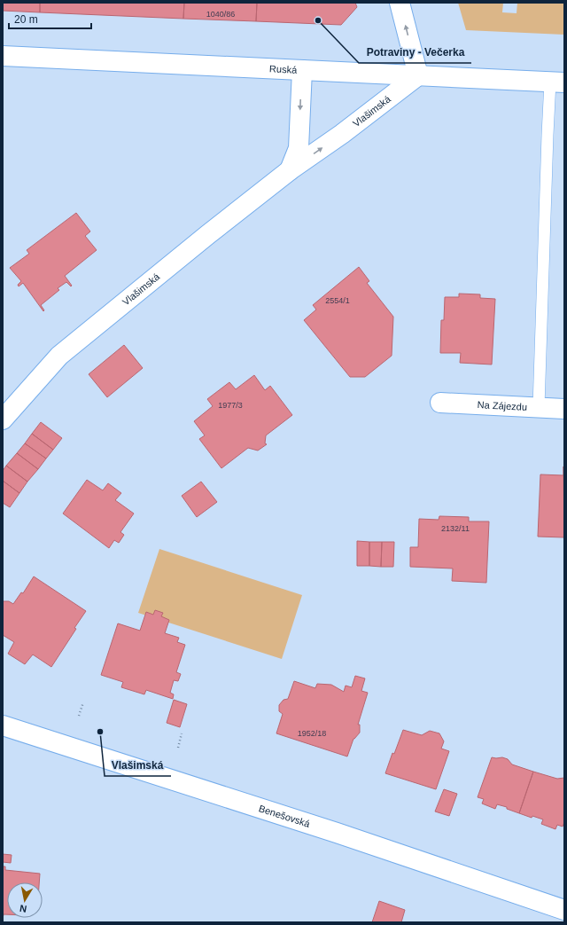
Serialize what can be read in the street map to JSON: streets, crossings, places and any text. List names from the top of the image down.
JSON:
{
  "streets": {
    "street": [
      "Ruská",
      "Vlašimská",
      "Na Zájezdu",
      "Benešovská"
    ]
  },
  "crossings": [
    ["Ruská", "Vlašimská"]
  ],
  "places": ["Potraviny - Večerka", "Vlašimská"],
  "house_numbers": [
    "1040/86",
    "2554/1",
    "1977/3",
    "2132/11",
    "1952/18"
  ],
  "scale_bar": "20 m",
  "north": "bottom"
}
